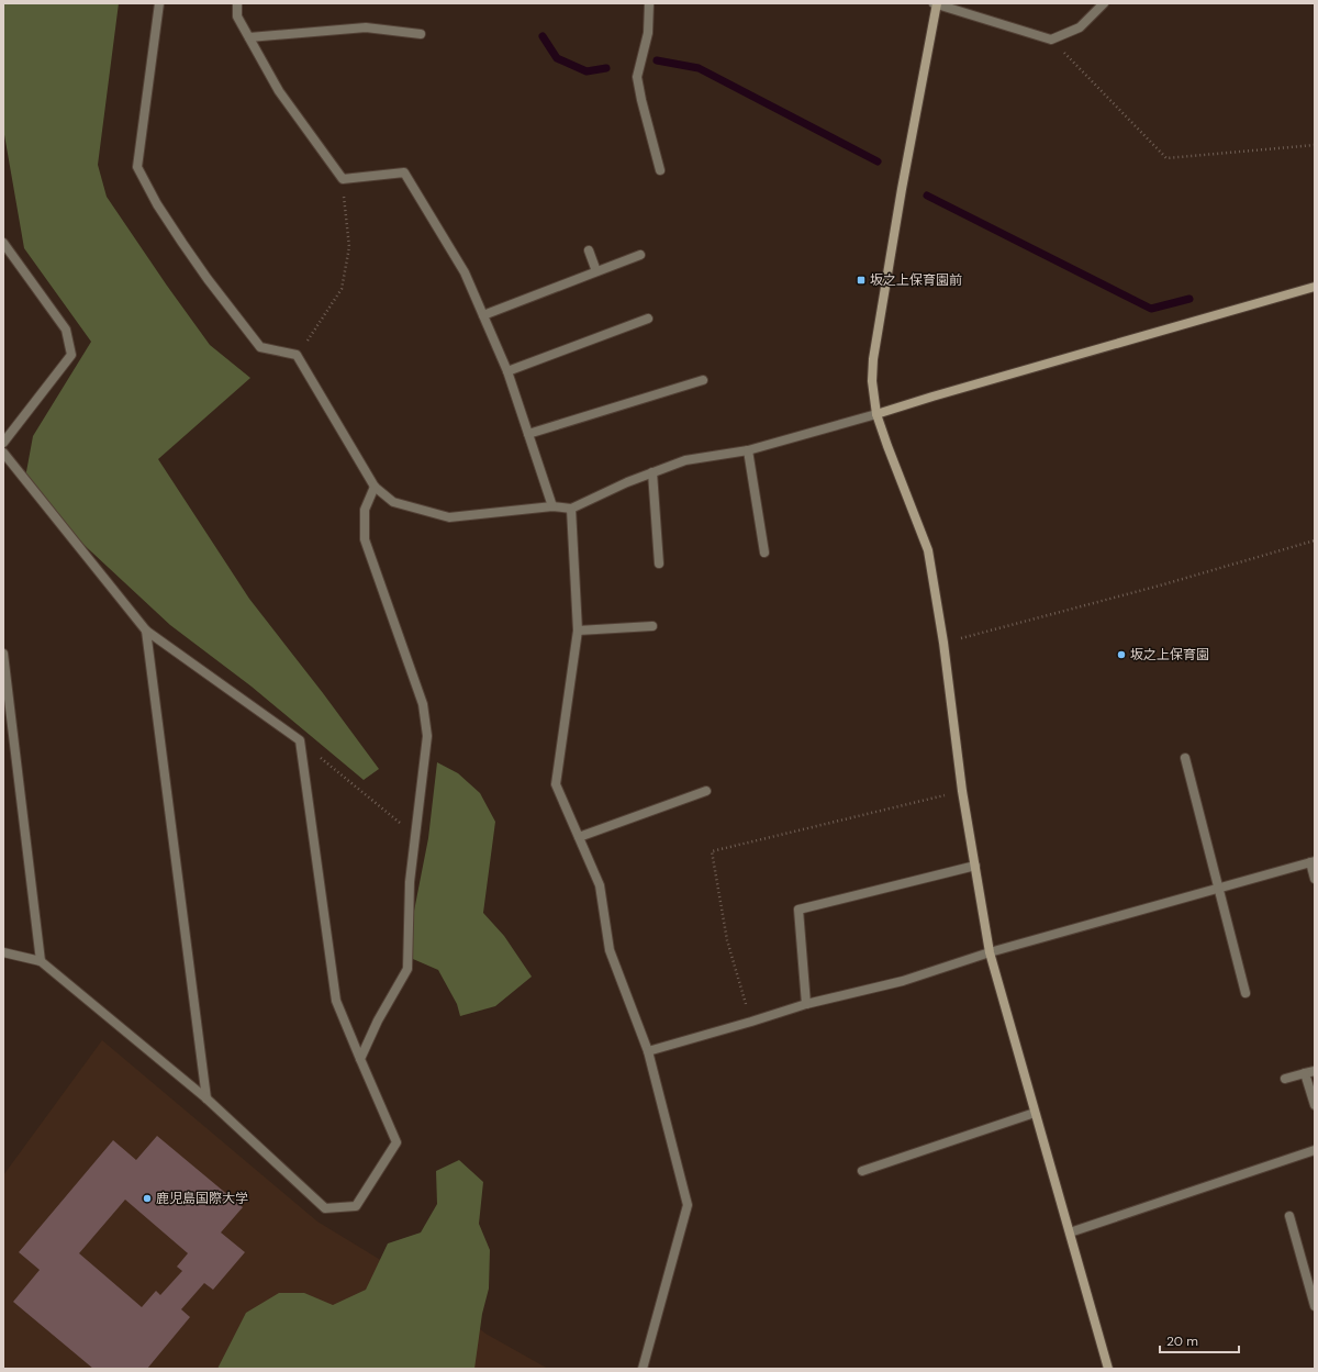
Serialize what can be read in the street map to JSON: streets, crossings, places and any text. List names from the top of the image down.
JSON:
{
  "places": {
    "transit": ["坂之上保育園前"],
    "other": ["坂之上保育園", "鹿児島国際大学"]
  },
  "scale_bar": "20 m"
}
